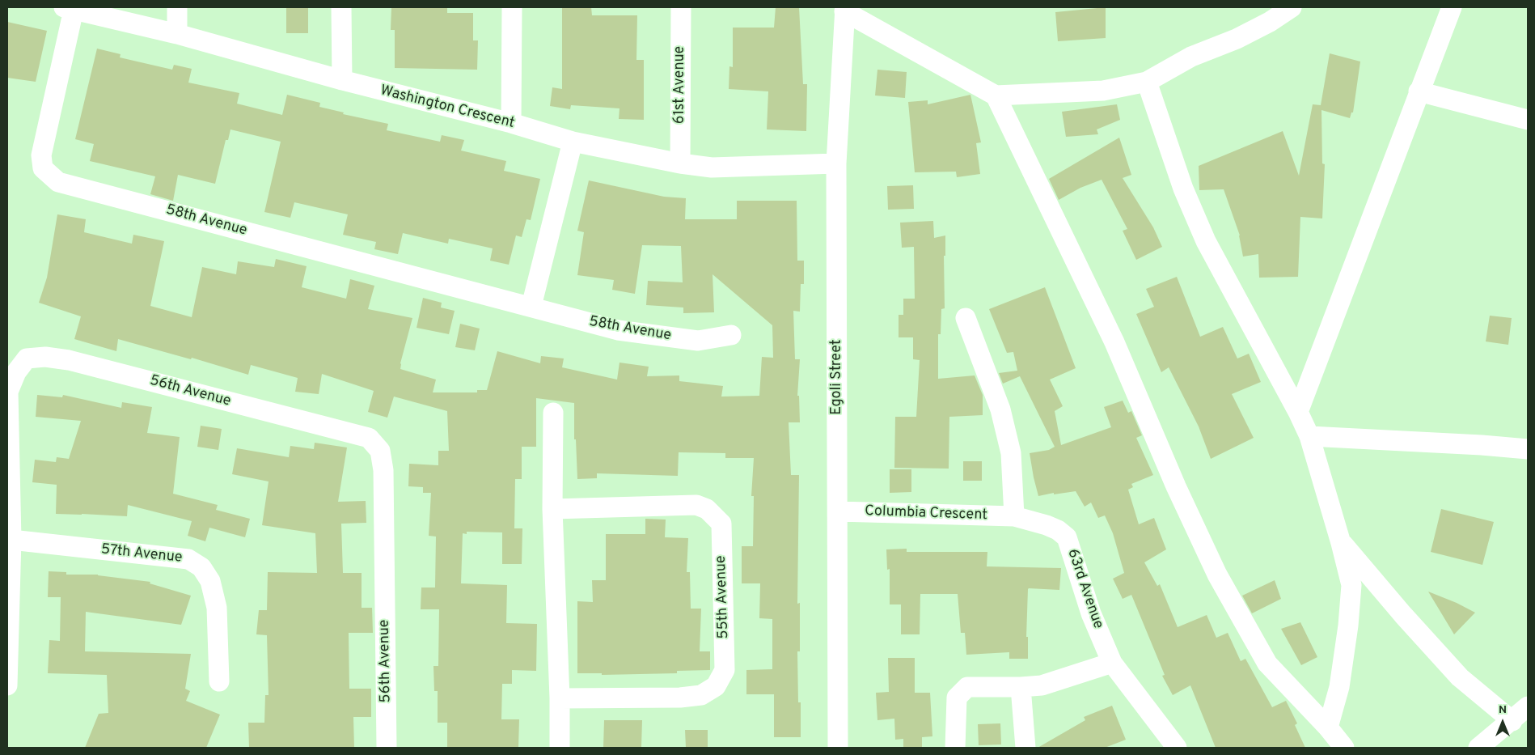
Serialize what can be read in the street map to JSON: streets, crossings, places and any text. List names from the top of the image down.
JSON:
{
  "streets": {
    "street": [
      "61st Avenue",
      "Washington Crescent",
      "58th Avenue",
      "Egoli Street",
      "56th Avenue",
      "Columbia Crescent",
      "57th Avenue",
      "63rd Avenue",
      "55th Avenue"
    ]
  },
  "crossings": [
    ["61st Avenue", "Washington Crescent"],
    ["Washington Crescent", "58th Avenue"],
    ["Washington Crescent", "Egoli Street"],
    ["Egoli Street", "Columbia Crescent"],
    ["56th Avenue", "57th Avenue"],
    ["Columbia Crescent", "63rd Avenue"]
  ],
  "north": "top"
}
